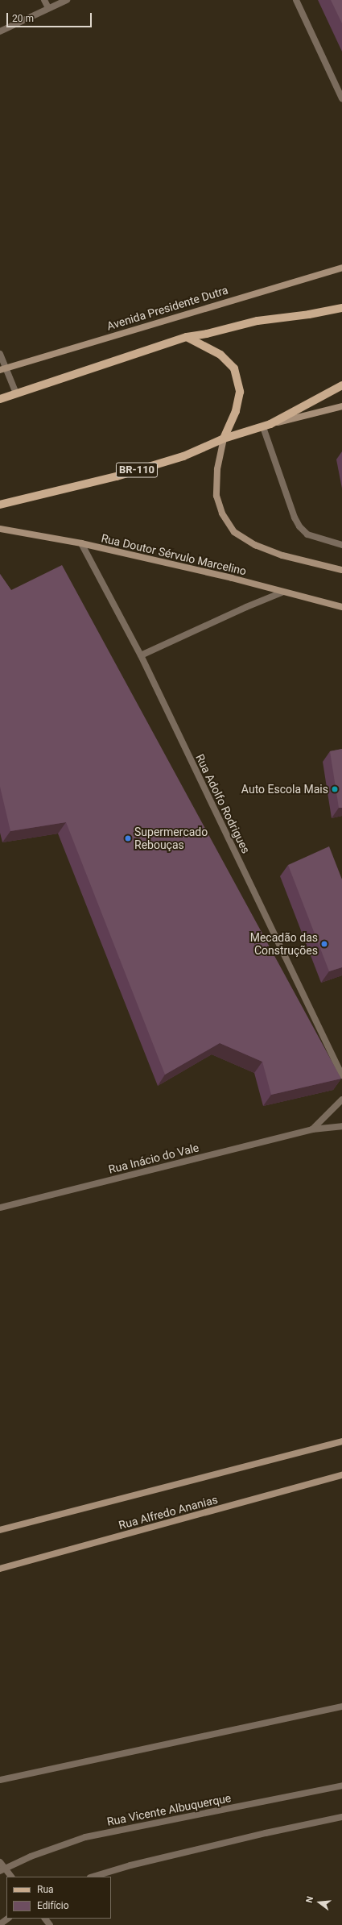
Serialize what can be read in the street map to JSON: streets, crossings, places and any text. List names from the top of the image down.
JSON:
{
  "streets": {
    "main road": [
      "Avenida Presidente Dutra",
      "BR-110",
      "Rua Doutor Sérvulo Marcelino",
      "Rua Alfredo Ananias"
    ],
    "street": ["Rua Adolfo Rodrigues", "Rua Inácio do Vale", "Rua Vicente Albuquerque"]
  },
  "crossings": [
    ["Rua Doutor Sérvulo Marcelino", "Rua Adolfo Rodrigues"]
  ],
  "places": ["Auto Escola Mais", "Supermercado Rebouças", "Mecadão das Construções"],
  "legend": ["Rua", "Edifício"],
  "scale_bar": "20 m",
  "north": "left"
}
